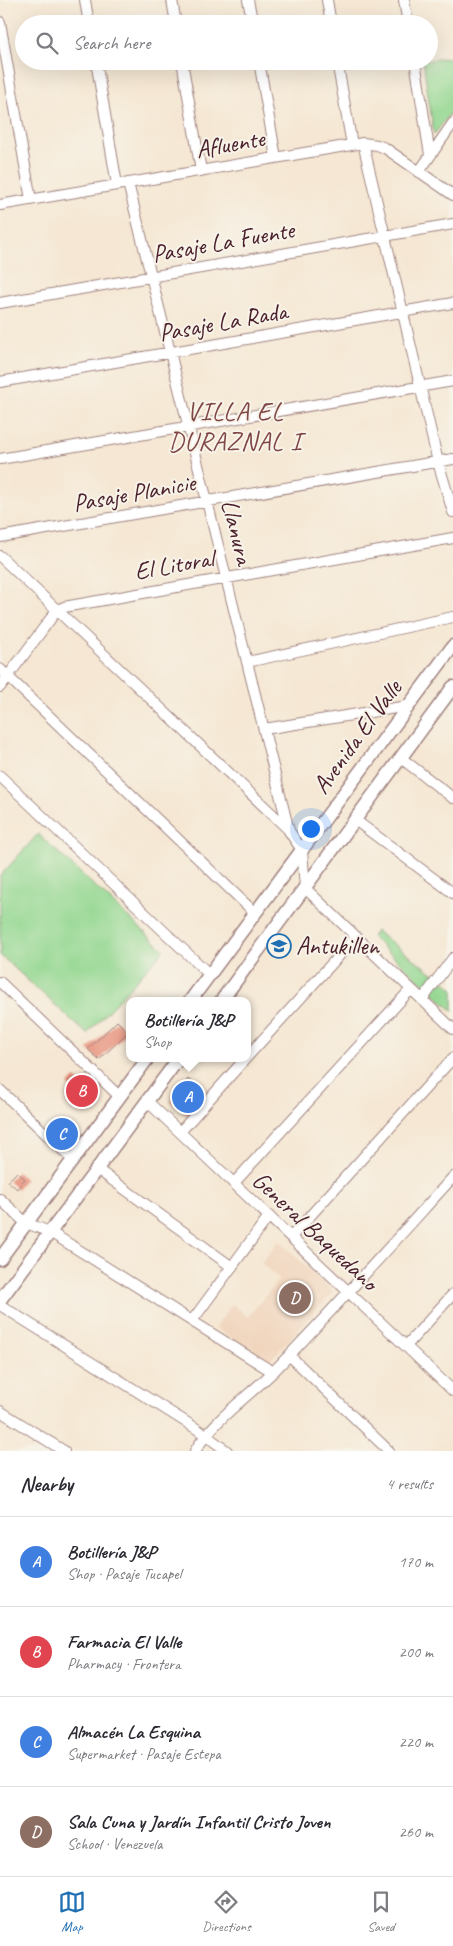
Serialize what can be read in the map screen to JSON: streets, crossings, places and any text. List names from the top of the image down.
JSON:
{
  "streets": {
    "street": [
      "Afluente",
      "Pasaje La Fuente",
      "Pasaje La Rada",
      "Pasaje Planicie",
      "Llanura",
      "El Litoral",
      "Avenida El Valle",
      "General Baquedano"
    ]
  },
  "crossings": [
    ["Afluente", "Llanura"],
    ["Pasaje La Fuente", "Llanura"],
    ["Pasaje La Rada", "Llanura"],
    ["Pasaje Planicie", "Llanura"],
    ["Llanura", "El Litoral"],
    ["Llanura", "Avenida El Valle"]
  ],
  "districts": ["VILLA EL DURAZNAL I"],
  "places": {
    "school or university": ["Antukillen"]
  },
  "page": {
    "search": "Search here",
    "popup": ["Botillería J&P", "Shop"],
    "pins": [
      "B",
      "A",
      "C",
      "D"
    ],
    "heading": ["Nearby", "4 results"],
    "list": [
      {
        "mark": "A",
        "name": "Botillería J&P",
        "note": "Shop · Pasaje Tucapel",
        "value": "170 m"
      },
      {
        "mark": "B",
        "name": "Farmacia El Valle",
        "note": "Pharmacy · Frontera",
        "value": "200 m"
      },
      {
        "mark": "C",
        "name": "Almacén La Esquina",
        "note": "Supermarket · Pasaje Estepa",
        "value": "220 m"
      },
      {
        "mark": "D",
        "name": "Sala Cuna y Jardín Infantil Cristo Joven",
        "note": "School · Venezuela",
        "value": "260 m"
      }
    ],
    "nav": ["Map", "Directions", "Saved"]
  }
}
